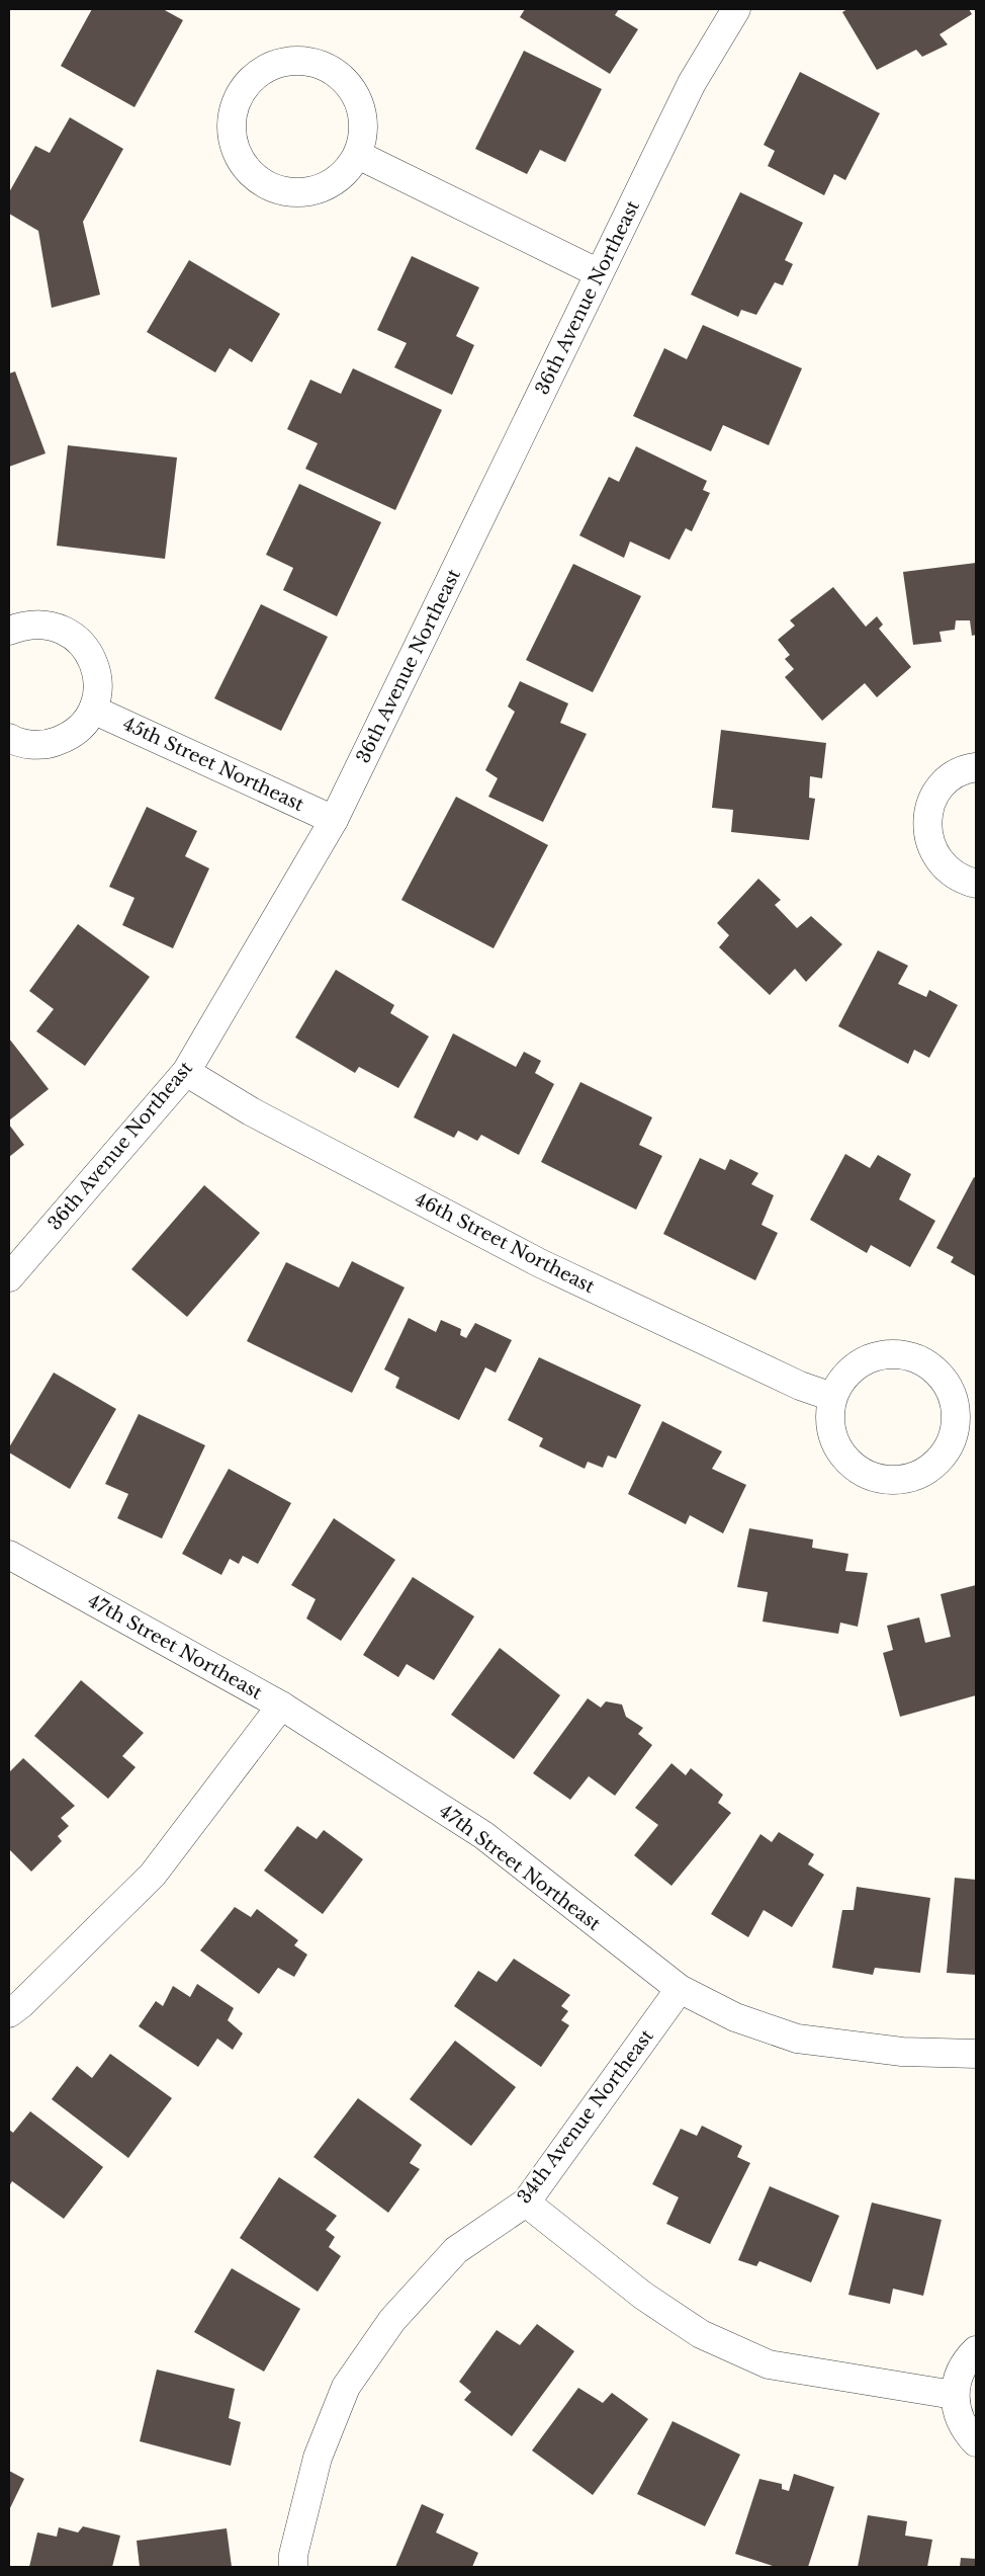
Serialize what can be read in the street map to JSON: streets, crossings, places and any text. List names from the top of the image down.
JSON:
{
  "streets": {
    "street": [
      "36th Avenue Northeast",
      "45th Street Northeast",
      "46th Street Northeast",
      "47th Street Northeast",
      "34th Avenue Northeast"
    ]
  },
  "crossings": [
    ["36th Avenue Northeast", "45th Street Northeast"],
    ["36th Avenue Northeast", "46th Street Northeast"],
    ["47th Street Northeast", "34th Avenue Northeast"]
  ]
}
